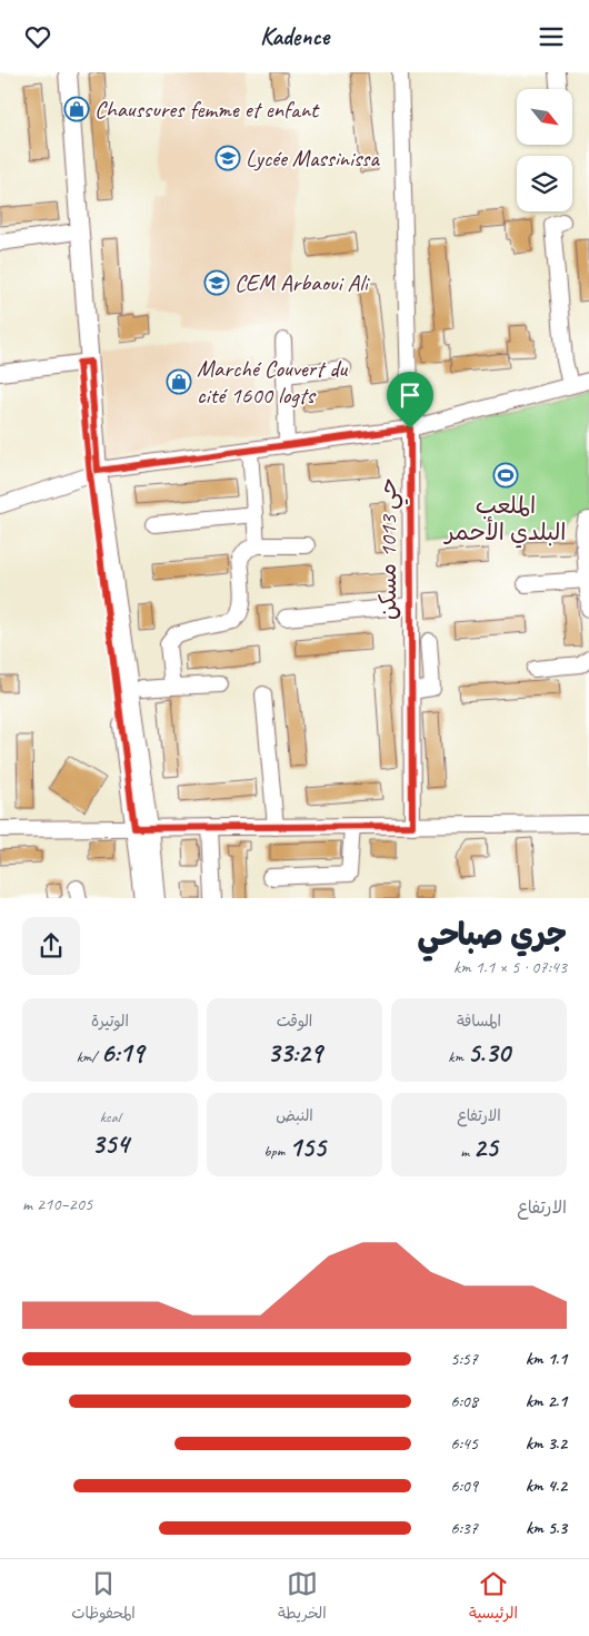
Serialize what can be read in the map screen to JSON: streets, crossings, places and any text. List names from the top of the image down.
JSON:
{
  "streets": {
    "street": ["حي 1013 مسكن"]
  },
  "places": {
    "shop": ["Chaussures femme et enfant", "Marché Couvert du cité 1600 logts"],
    "school or university": ["Lycée Massinissa", "CEM Arbaoui Ali"],
    "sports": ["الملعب البلدي الأحمر"]
  },
  "north": "bottom right",
  "page": {
    "header": "Kadence",
    "heading": ["جري صباحي", "07:43 · 5 × 1.1 km"],
    "stats": [
      ["المسافة", "5.30 km"],
      ["الوقت", "33:29"],
      ["الوتيرة", "6:19 /km"],
      ["الارتفاع", "25 m"],
      ["النبض", "155 bpm"],
      ["kcal", "354"]
    ],
    "chart": ["الارتفاع", "205–210 m"],
    "list": [
      {
        "name": "1.1 km",
        "note": "5:57"
      },
      {
        "name": "2.1 km",
        "note": "6:08"
      },
      {
        "name": "3.2 km",
        "note": "6:45"
      },
      {
        "name": "4.2 km",
        "note": "6:09"
      },
      {
        "name": "5.3 km",
        "note": "6:37"
      }
    ],
    "tabs": ["الرئيسية", "الخريطة", "المحفوظات"]
  }
}
